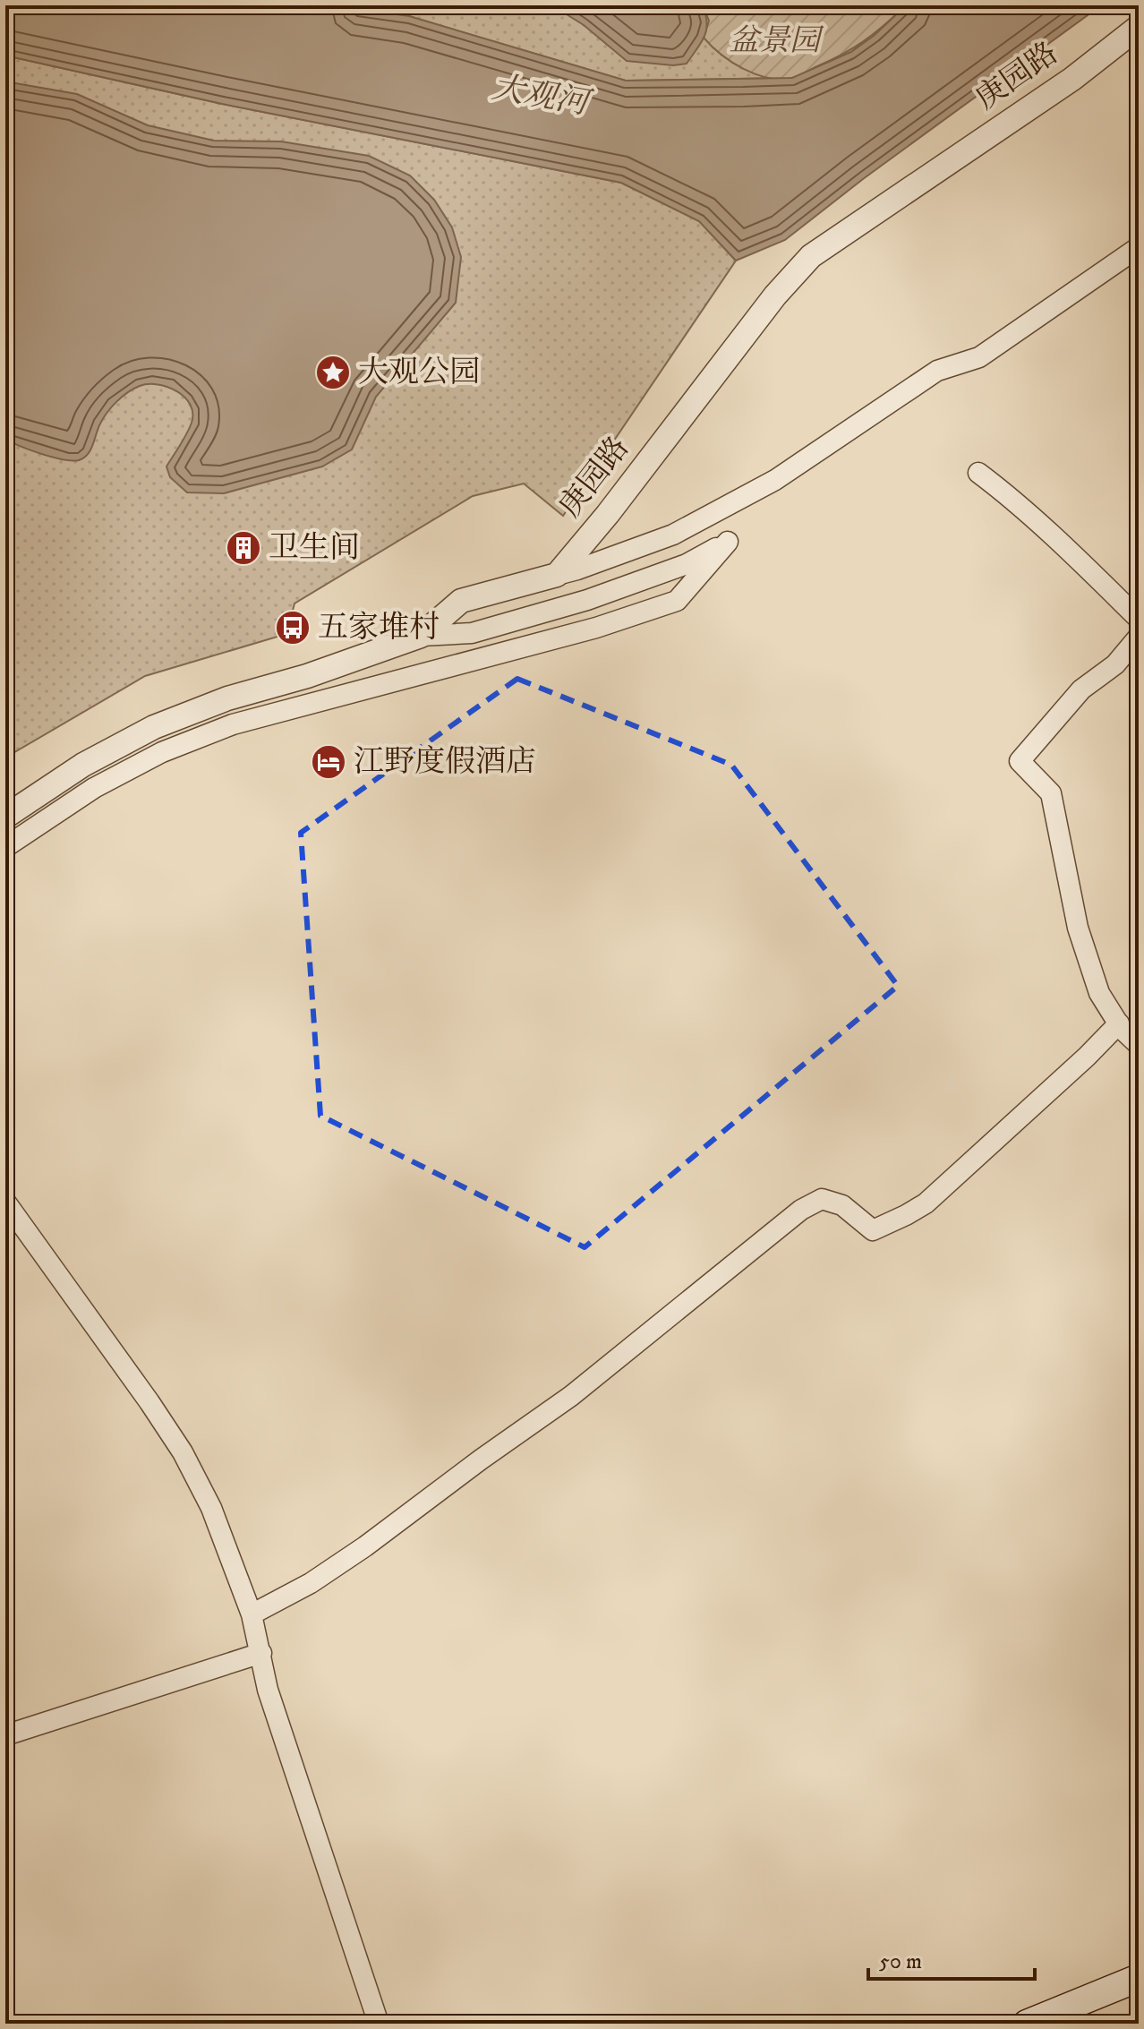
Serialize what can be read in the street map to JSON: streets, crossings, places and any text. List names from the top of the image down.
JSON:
{
  "streets": {
    "street": ["庚园路"]
  },
  "water": ["大观河"],
  "parks": ["盆景园"],
  "places": {
    "place": ["大观公园"],
    "building": ["卫生间"],
    "bus stop": ["五家堆村"],
    "hotel": ["江野度假酒店"]
  },
  "scale_bar": "50 m"
}
